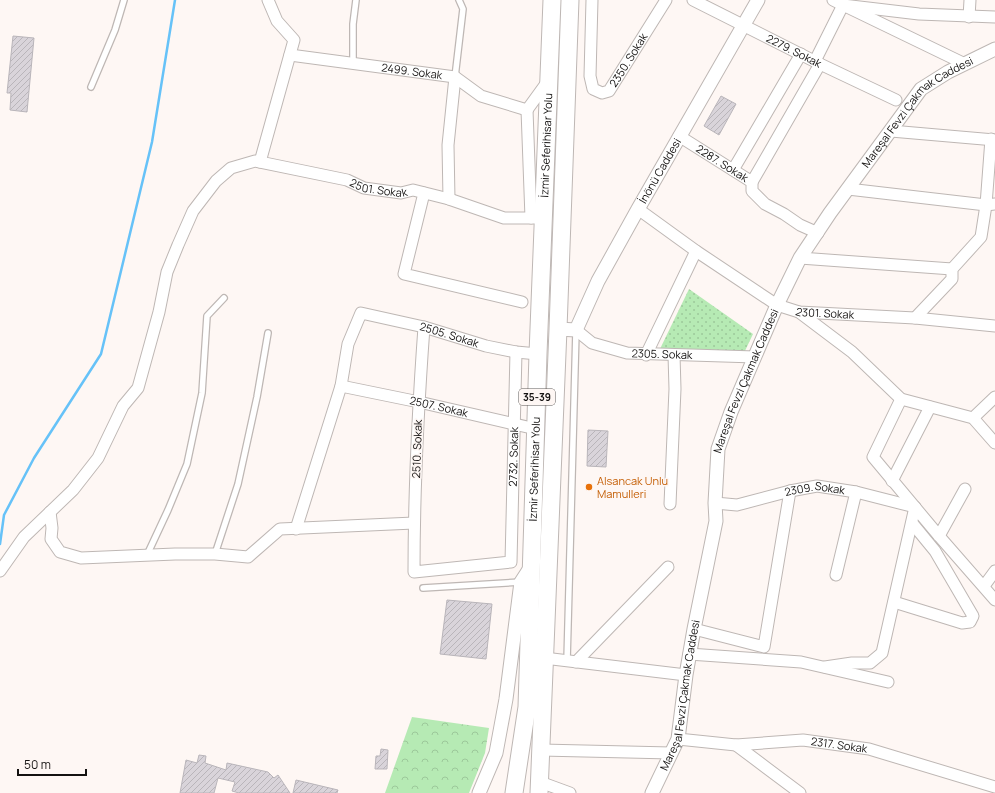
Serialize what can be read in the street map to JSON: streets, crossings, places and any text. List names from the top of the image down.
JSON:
{
  "streets": {
    "main road": ["İzmir Seferihisar Yolu", "35-39"],
    "street": [
      "2279. Sokak",
      "2350. Sokak",
      "2499. Sokak",
      "Mareşal Fevzi Çakmak Caddesi",
      "2287. Sokak",
      "İnönü Caddesi",
      "2501. Sokak",
      "2301. Sokak",
      "2505. Sokak",
      "2305. Sokak",
      "2507. Sokak",
      "2510. Sokak",
      "2732. Sokak",
      "2309. Sokak",
      "2317. Sokak"
    ]
  },
  "crossings": [
    ["2279. Sokak", "İnönü Caddesi"],
    ["Mareşal Fevzi Çakmak Caddesi", "2287. Sokak"],
    ["Mareşal Fevzi Çakmak Caddesi", "2301. Sokak"],
    ["Mareşal Fevzi Çakmak Caddesi", "2305. Sokak"],
    ["Mareşal Fevzi Çakmak Caddesi", "2309. Sokak"],
    ["Mareşal Fevzi Çakmak Caddesi", "2317. Sokak"],
    ["İzmir Seferihisar Yolu", "2501. Sokak"],
    ["İzmir Seferihisar Yolu", "2505. Sokak"],
    ["İzmir Seferihisar Yolu", "2507. Sokak"],
    ["2287. Sokak", "İnönü Caddesi"],
    ["İnönü Caddesi", "2301. Sokak"],
    ["İnönü Caddesi", "2305. Sokak"],
    ["2505. Sokak", "2507. Sokak"],
    ["2505. Sokak", "2510. Sokak"],
    ["2505. Sokak", "2732. Sokak"],
    ["2507. Sokak", "2510. Sokak"],
    ["2507. Sokak", "2732. Sokak"],
    ["2510. Sokak", "2732. Sokak"]
  ],
  "places": ["Alsancak Unlu Mamulleri"],
  "scale_bar": "50 m"
}
